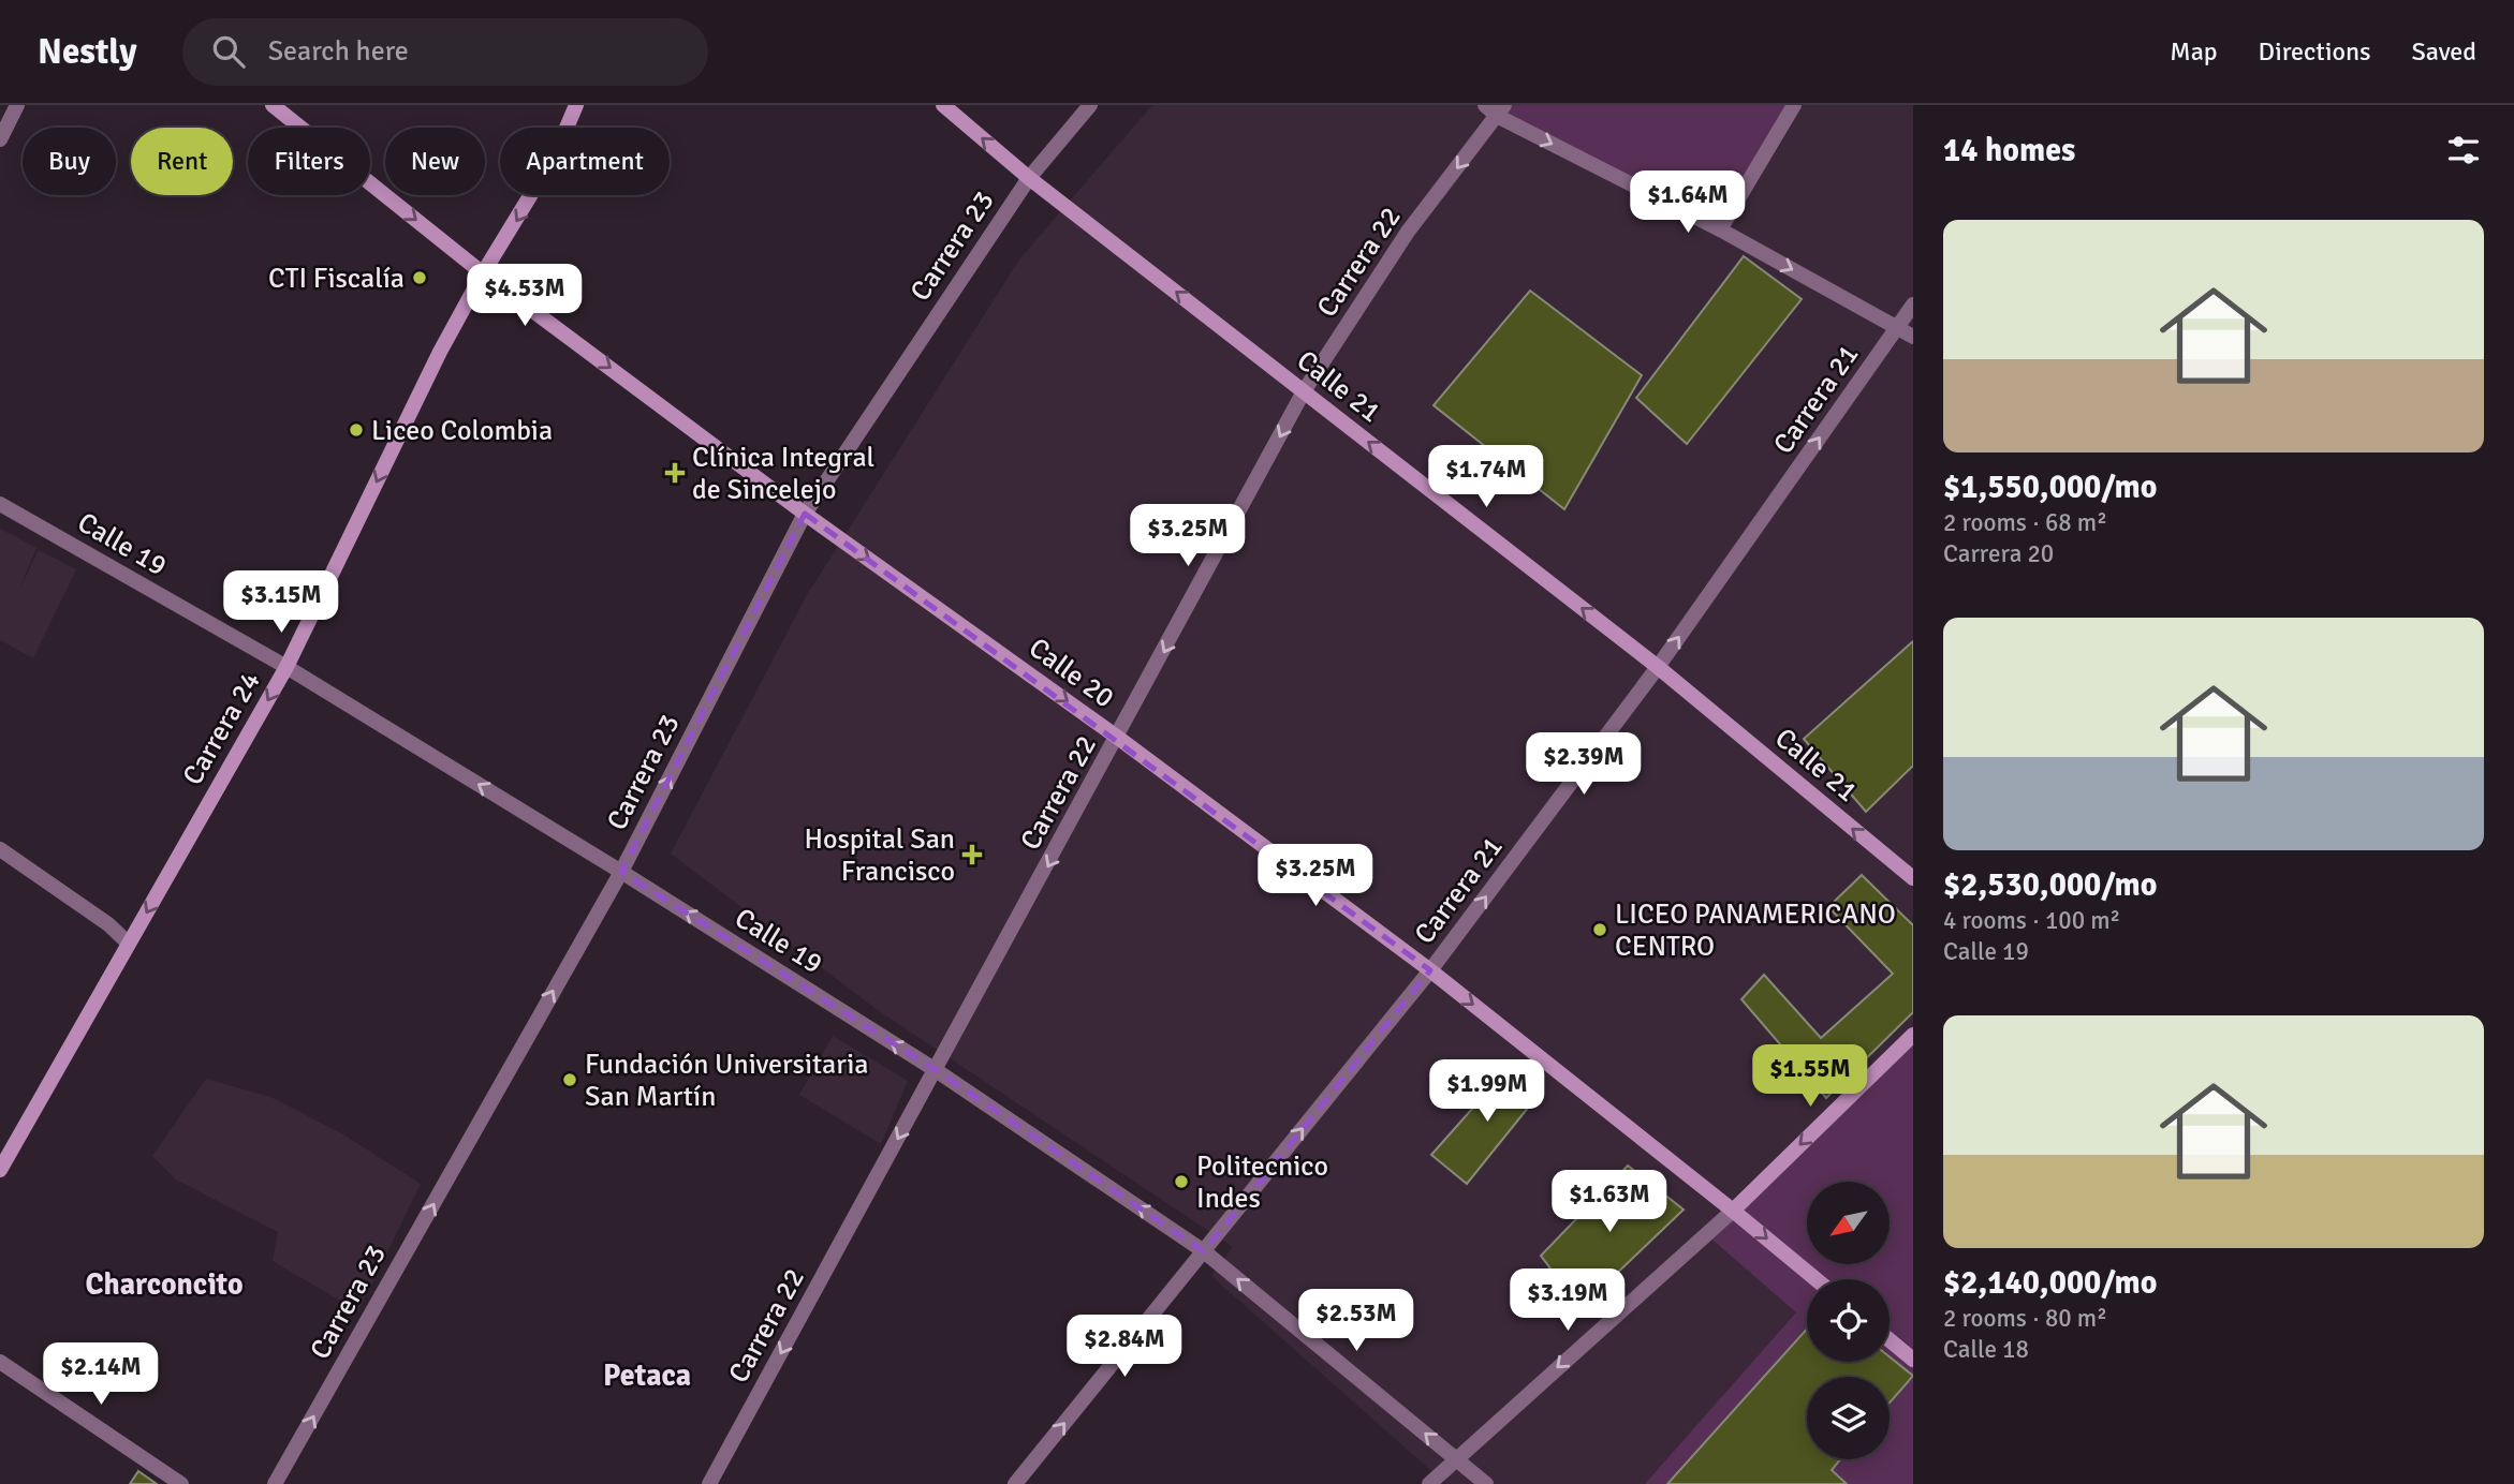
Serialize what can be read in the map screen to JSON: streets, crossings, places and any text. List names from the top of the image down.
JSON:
{
  "streets": {
    "main road": ["Calle 21", "Calle 20", "Carrera 24"],
    "street": [
      "Carrera 23",
      "Carrera 22",
      "Carrera 21",
      "Calle 19"
    ]
  },
  "crossings": [
    ["Carrera 23", "Calle 21"],
    ["Carrera 23", "Calle 19"],
    ["Carrera 23", "Calle 20"],
    ["Carrera 22", "Calle 21"],
    ["Carrera 22", "Calle 19"],
    ["Carrera 22", "Calle 20"],
    ["Calle 21", "Carrera 21"],
    ["Carrera 21", "Calle 19"],
    ["Carrera 21", "Calle 20"],
    ["Calle 19", "Carrera 24"],
    ["Calle 20", "Carrera 24"]
  ],
  "one_way": [
    "Carrera 23",
    "Carrera 22",
    "Calle 21",
    "Carrera 21",
    "Calle 19",
    "Calle 20",
    "Carrera 24"
  ],
  "districts": ["Charconcito", "Petaca"],
  "places": {
    "other": [
      "CTI Fiscalía",
      "Liceo Colombia",
      "LICEO PANAMERICANO CENTRO",
      "Fundación Universitaria San Martín",
      "Politecnico Indes"
    ],
    "health": ["Clínica Integral de Sincelejo", "Hospital San Francisco"]
  },
  "north": "bottom left",
  "page": {
    "header": "Nestly",
    "search": "Search here",
    "nav": ["Map", "Directions", "Saved"],
    "heading": "14 homes",
    "chip": [
      "Buy",
      "Rent",
      "Filters",
      "New",
      "Apartment"
    ],
    "price": [
      "$1.64M",
      "$4.53M",
      "$1.74M",
      "$3.25M",
      "$3.15M",
      "$2.39M",
      "$3.25M",
      "$1.55M",
      "$1.99M",
      "$1.63M",
      "$3.19M",
      "$2.53M",
      "$2.84M",
      "$2.14M"
    ],
    "list": [
      {
        "name": "$1,550,000/mo",
        "note": "2 rooms · 68 m² · Carrera 20"
      },
      {
        "name": "$2,530,000/mo",
        "note": "4 rooms · 100 m² · Calle 19"
      },
      {
        "name": "$2,140,000/mo",
        "note": "2 rooms · 80 m² · Calle 18"
      }
    ]
  }
}
